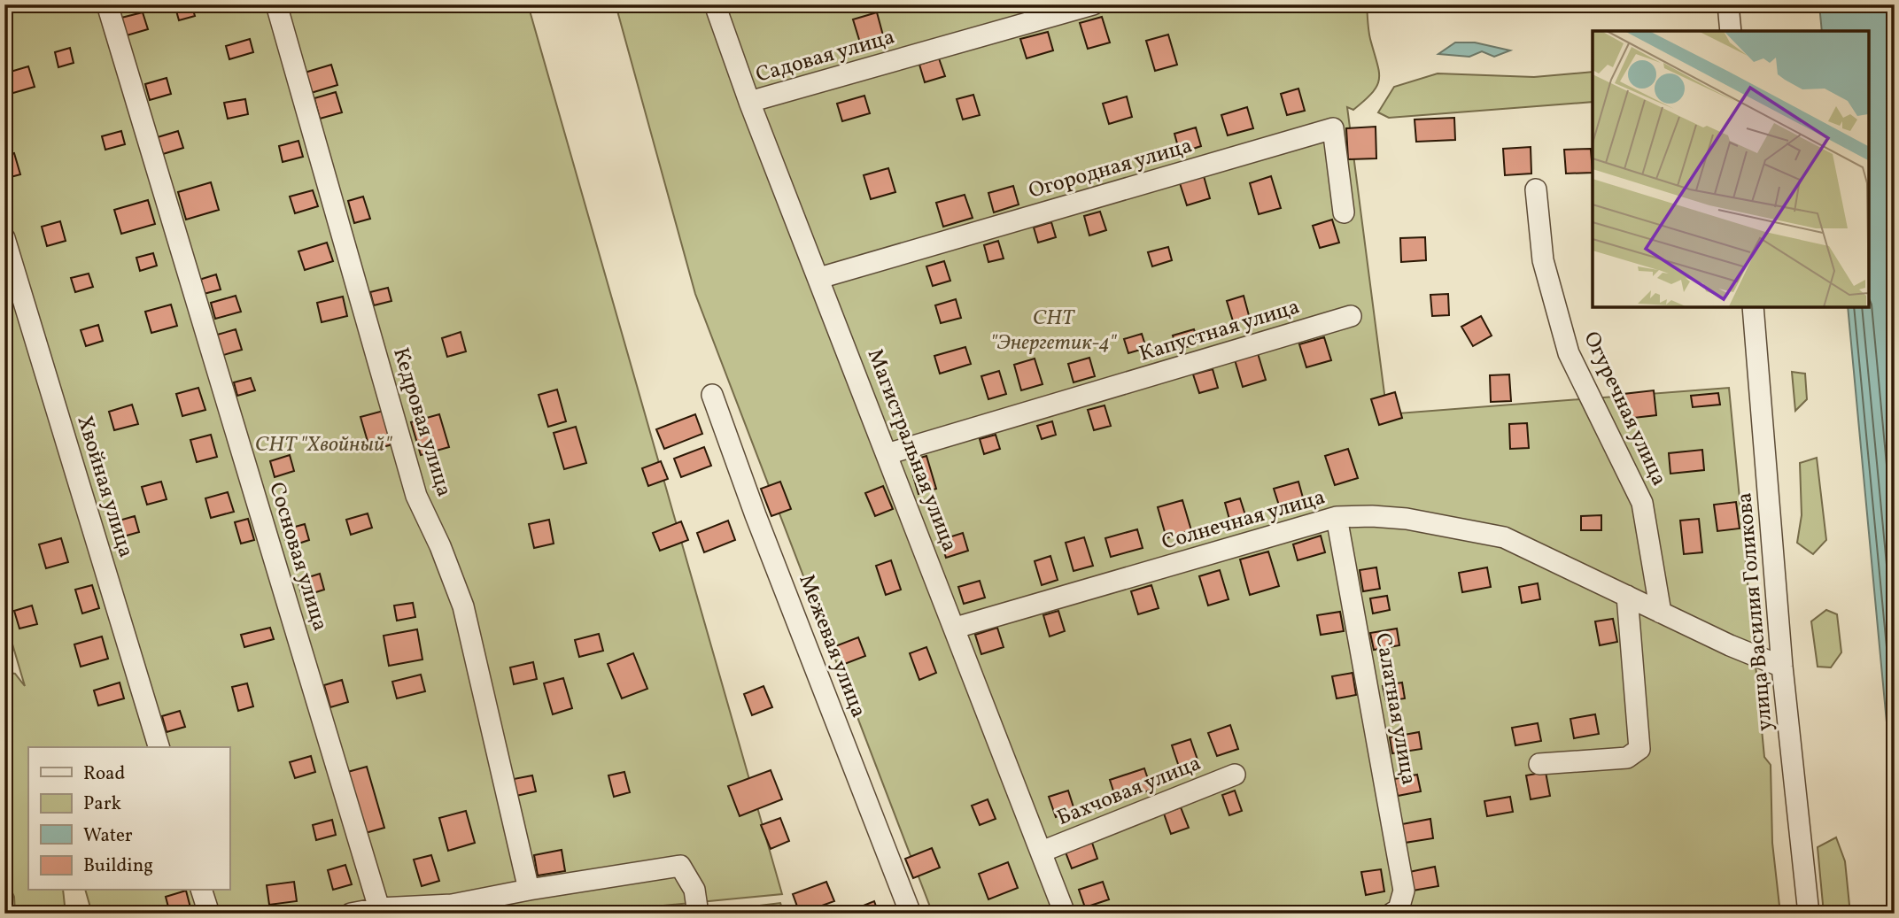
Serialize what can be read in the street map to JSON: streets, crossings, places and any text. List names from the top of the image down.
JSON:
{
  "streets": {
    "street": [
      "Садовая улица",
      "Огородная улица",
      "Капустная улица",
      "Огуречная улица",
      "Кедровая улица",
      "Магистральная улица",
      "Хвойная улица",
      "Солнечная улица",
      "Сосновая улица",
      "улица Василия Голикова",
      "Межевая улица",
      "Салатная улица",
      "Бахчовая улица"
    ]
  },
  "crossings": [
    ["Садовая улица", "Магистральная улица"],
    ["Огородная улица", "Магистральная улица"],
    ["Капустная улица", "Магистральная улица"],
    ["Огуречная улица", "Солнечная улица"],
    ["Магистральная улица", "Солнечная улица"],
    ["Магистральная улица", "Бахчовая улица"],
    ["Солнечная улица", "улица Василия Голикова"],
    ["Солнечная улица", "Салатная улица"]
  ],
  "parks": ["СНТ \"Энергетик-4\"", "СНТ \"Хвойный\""],
  "legend": [
    "Road",
    "Park",
    "Water",
    "Building"
  ]
}
